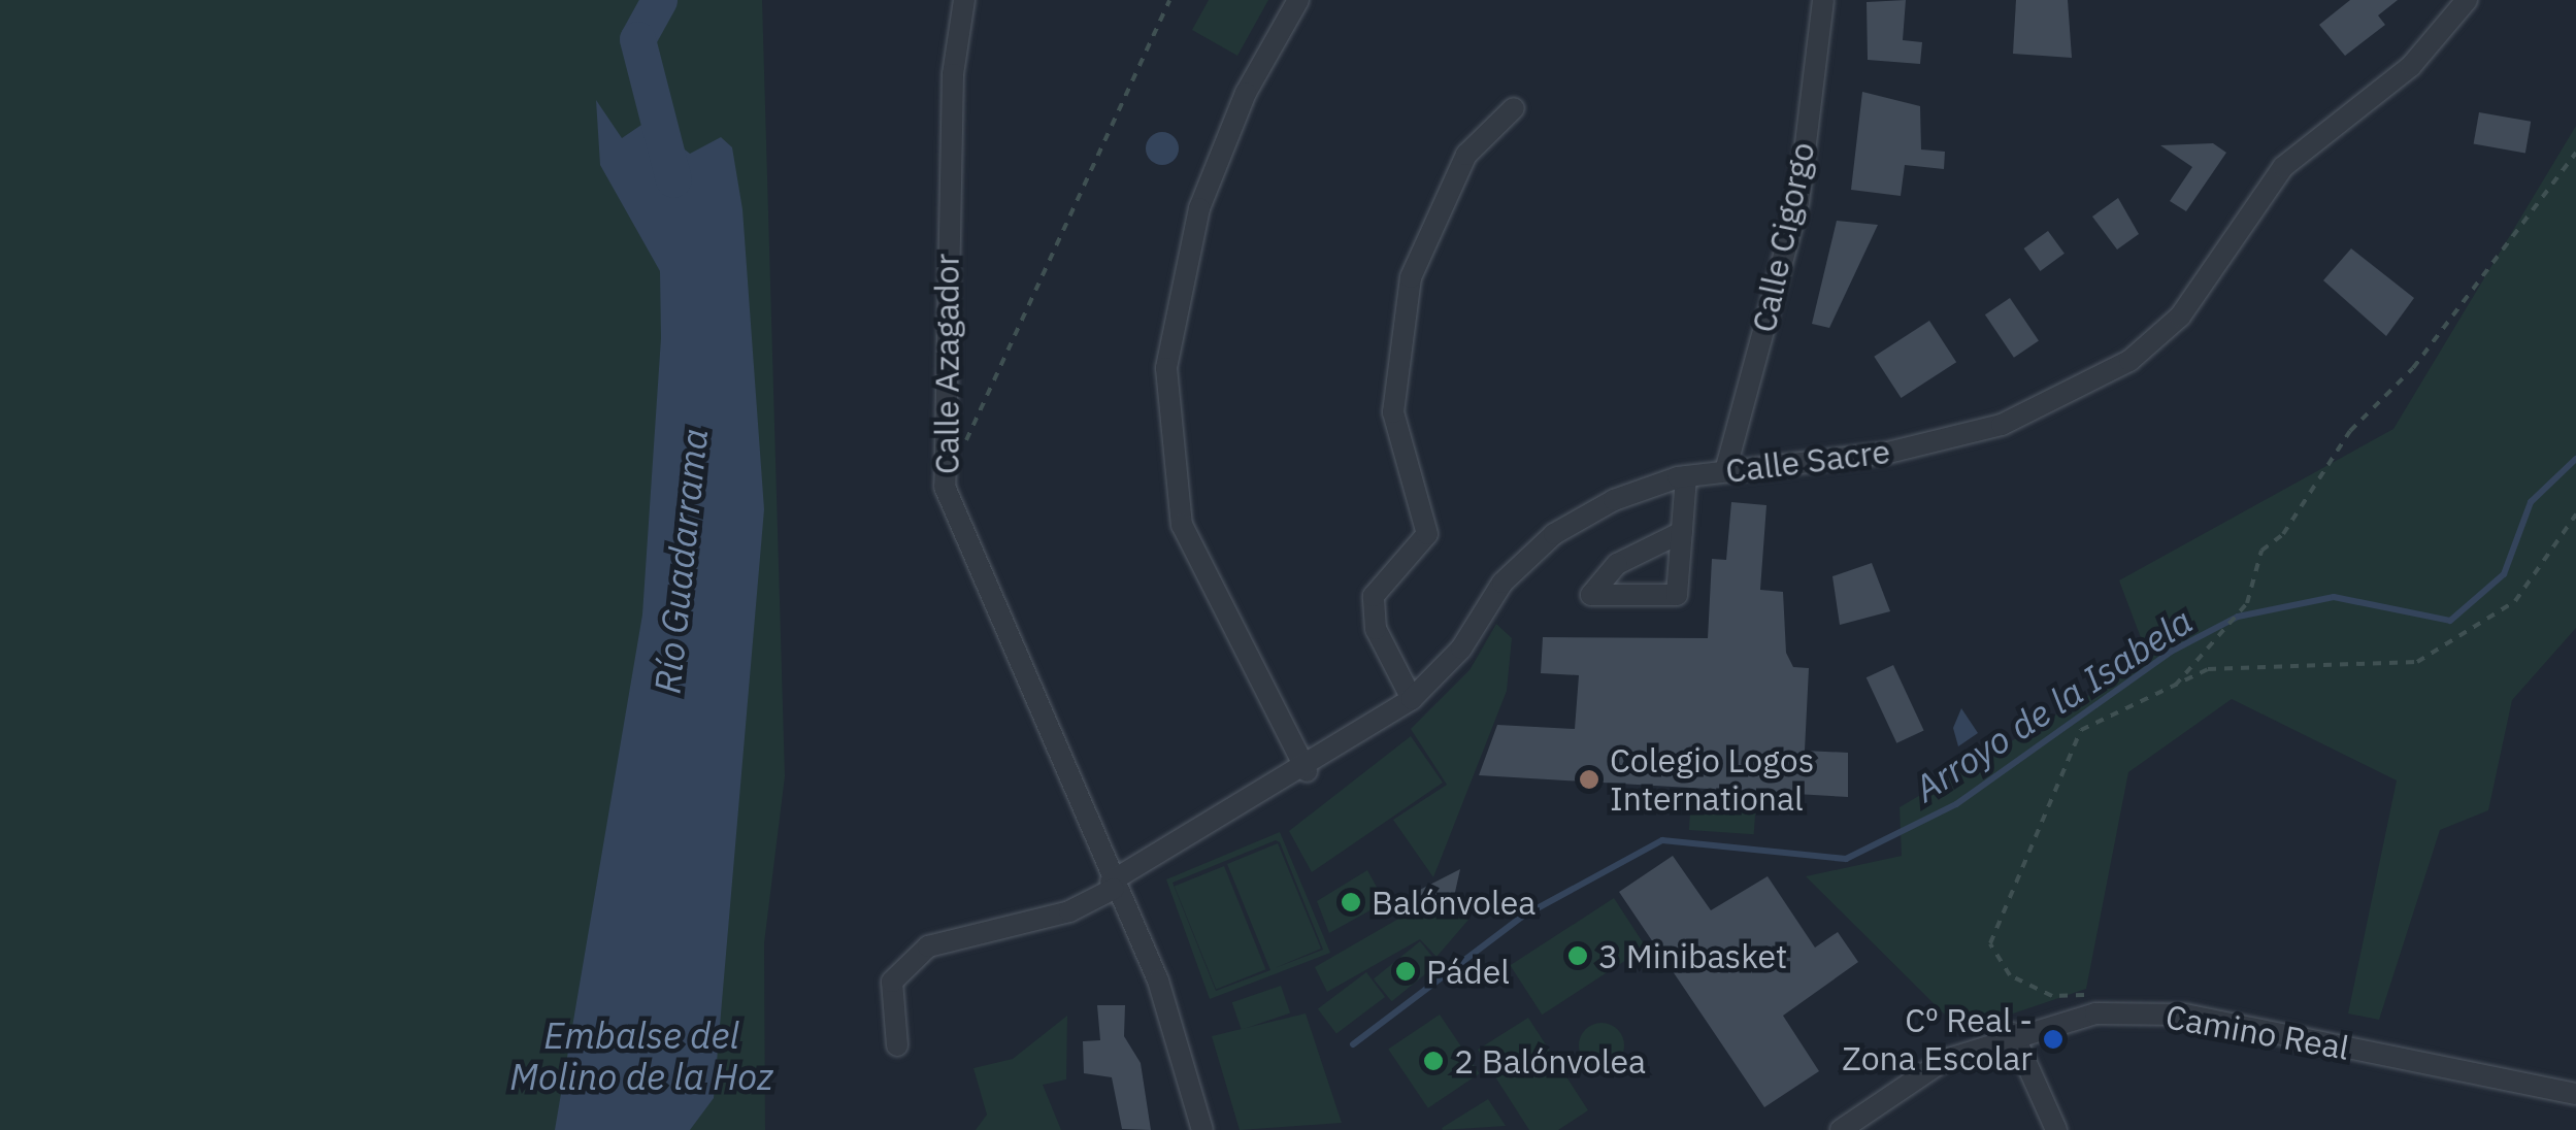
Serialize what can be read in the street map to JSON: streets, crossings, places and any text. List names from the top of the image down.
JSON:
{
  "streets": {
    "street": [
      "Calle Cigorgo",
      "Calle Azagador",
      "Calle Sacre",
      "Camino Real"
    ]
  },
  "crossings": [
    ["Calle Cigorgo", "Calle Sacre"],
    ["Calle Azagador", "Calle Sacre"]
  ],
  "water": ["Río Guadarrama", "Arroyo de la Isabela", "Embalse del Molino de la Hoz"],
  "places": [
    "Colegio Logos International",
    "Balónvolea",
    "3 Minibasket",
    "Pádel",
    "Cº Real - Zona Escolar",
    "2 Balónvolea"
  ]
}
